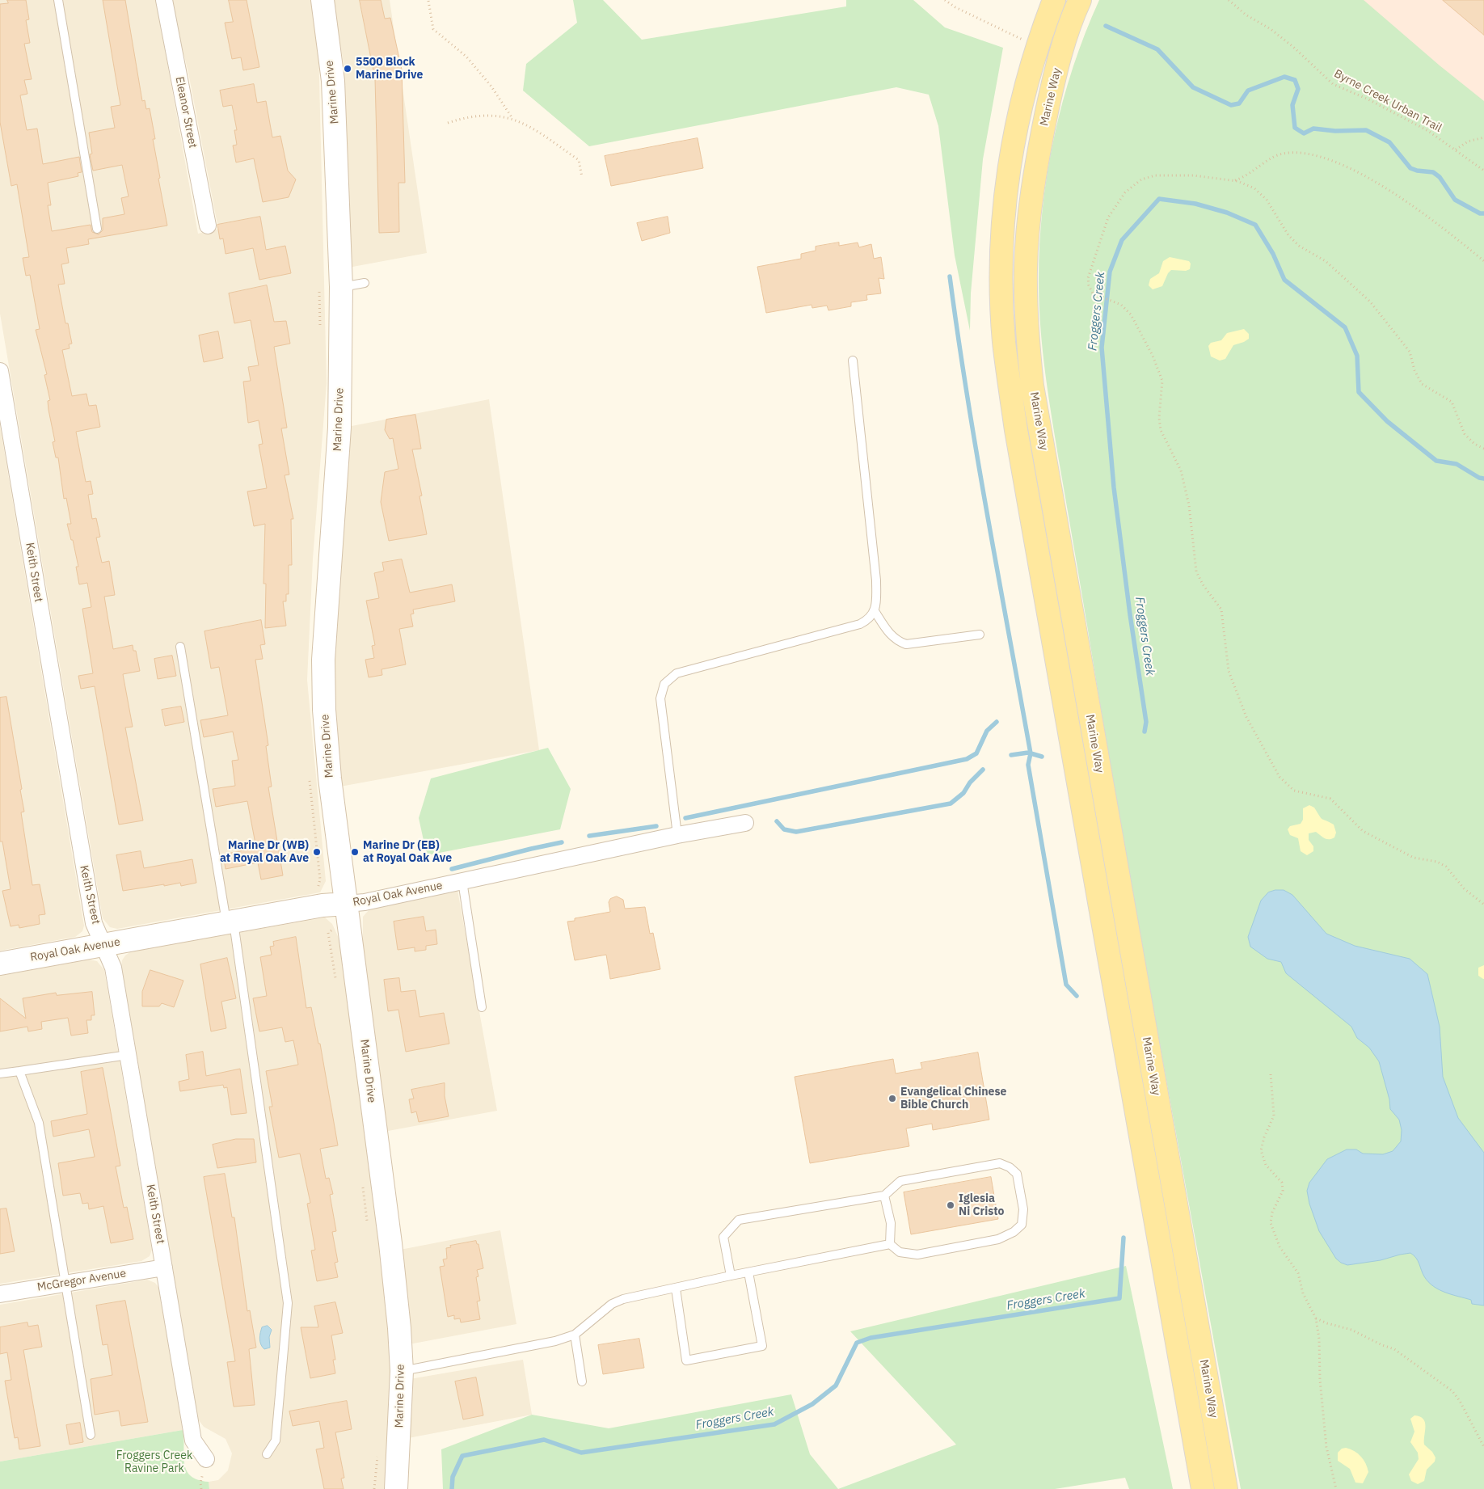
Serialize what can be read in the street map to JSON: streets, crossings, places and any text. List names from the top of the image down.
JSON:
{
  "streets": {
    "main road": ["Marine Way"],
    "street": [
      "Marine Drive",
      "Eleanor Street",
      "Keith Street",
      "Royal Oak Avenue",
      "McGregor Avenue"
    ],
    "path": ["Byrne Creek Urban Trail"]
  },
  "crossings": [
    ["Marine Drive", "Royal Oak Avenue"],
    ["Keith Street", "Royal Oak Avenue"],
    ["Keith Street", "McGregor Avenue"]
  ],
  "water": ["Froggers Creek"],
  "parks": ["Froggers Creek Ravine Park"],
  "places": [
    "5500 Block Marine Drive",
    "Marine Dr (WB) at Royal Oak Ave",
    "Marine Dr (EB) at Royal Oak Ave",
    "Evangelical Chinese Bible Church",
    "Iglesia Ni Cristo"
  ]
}
